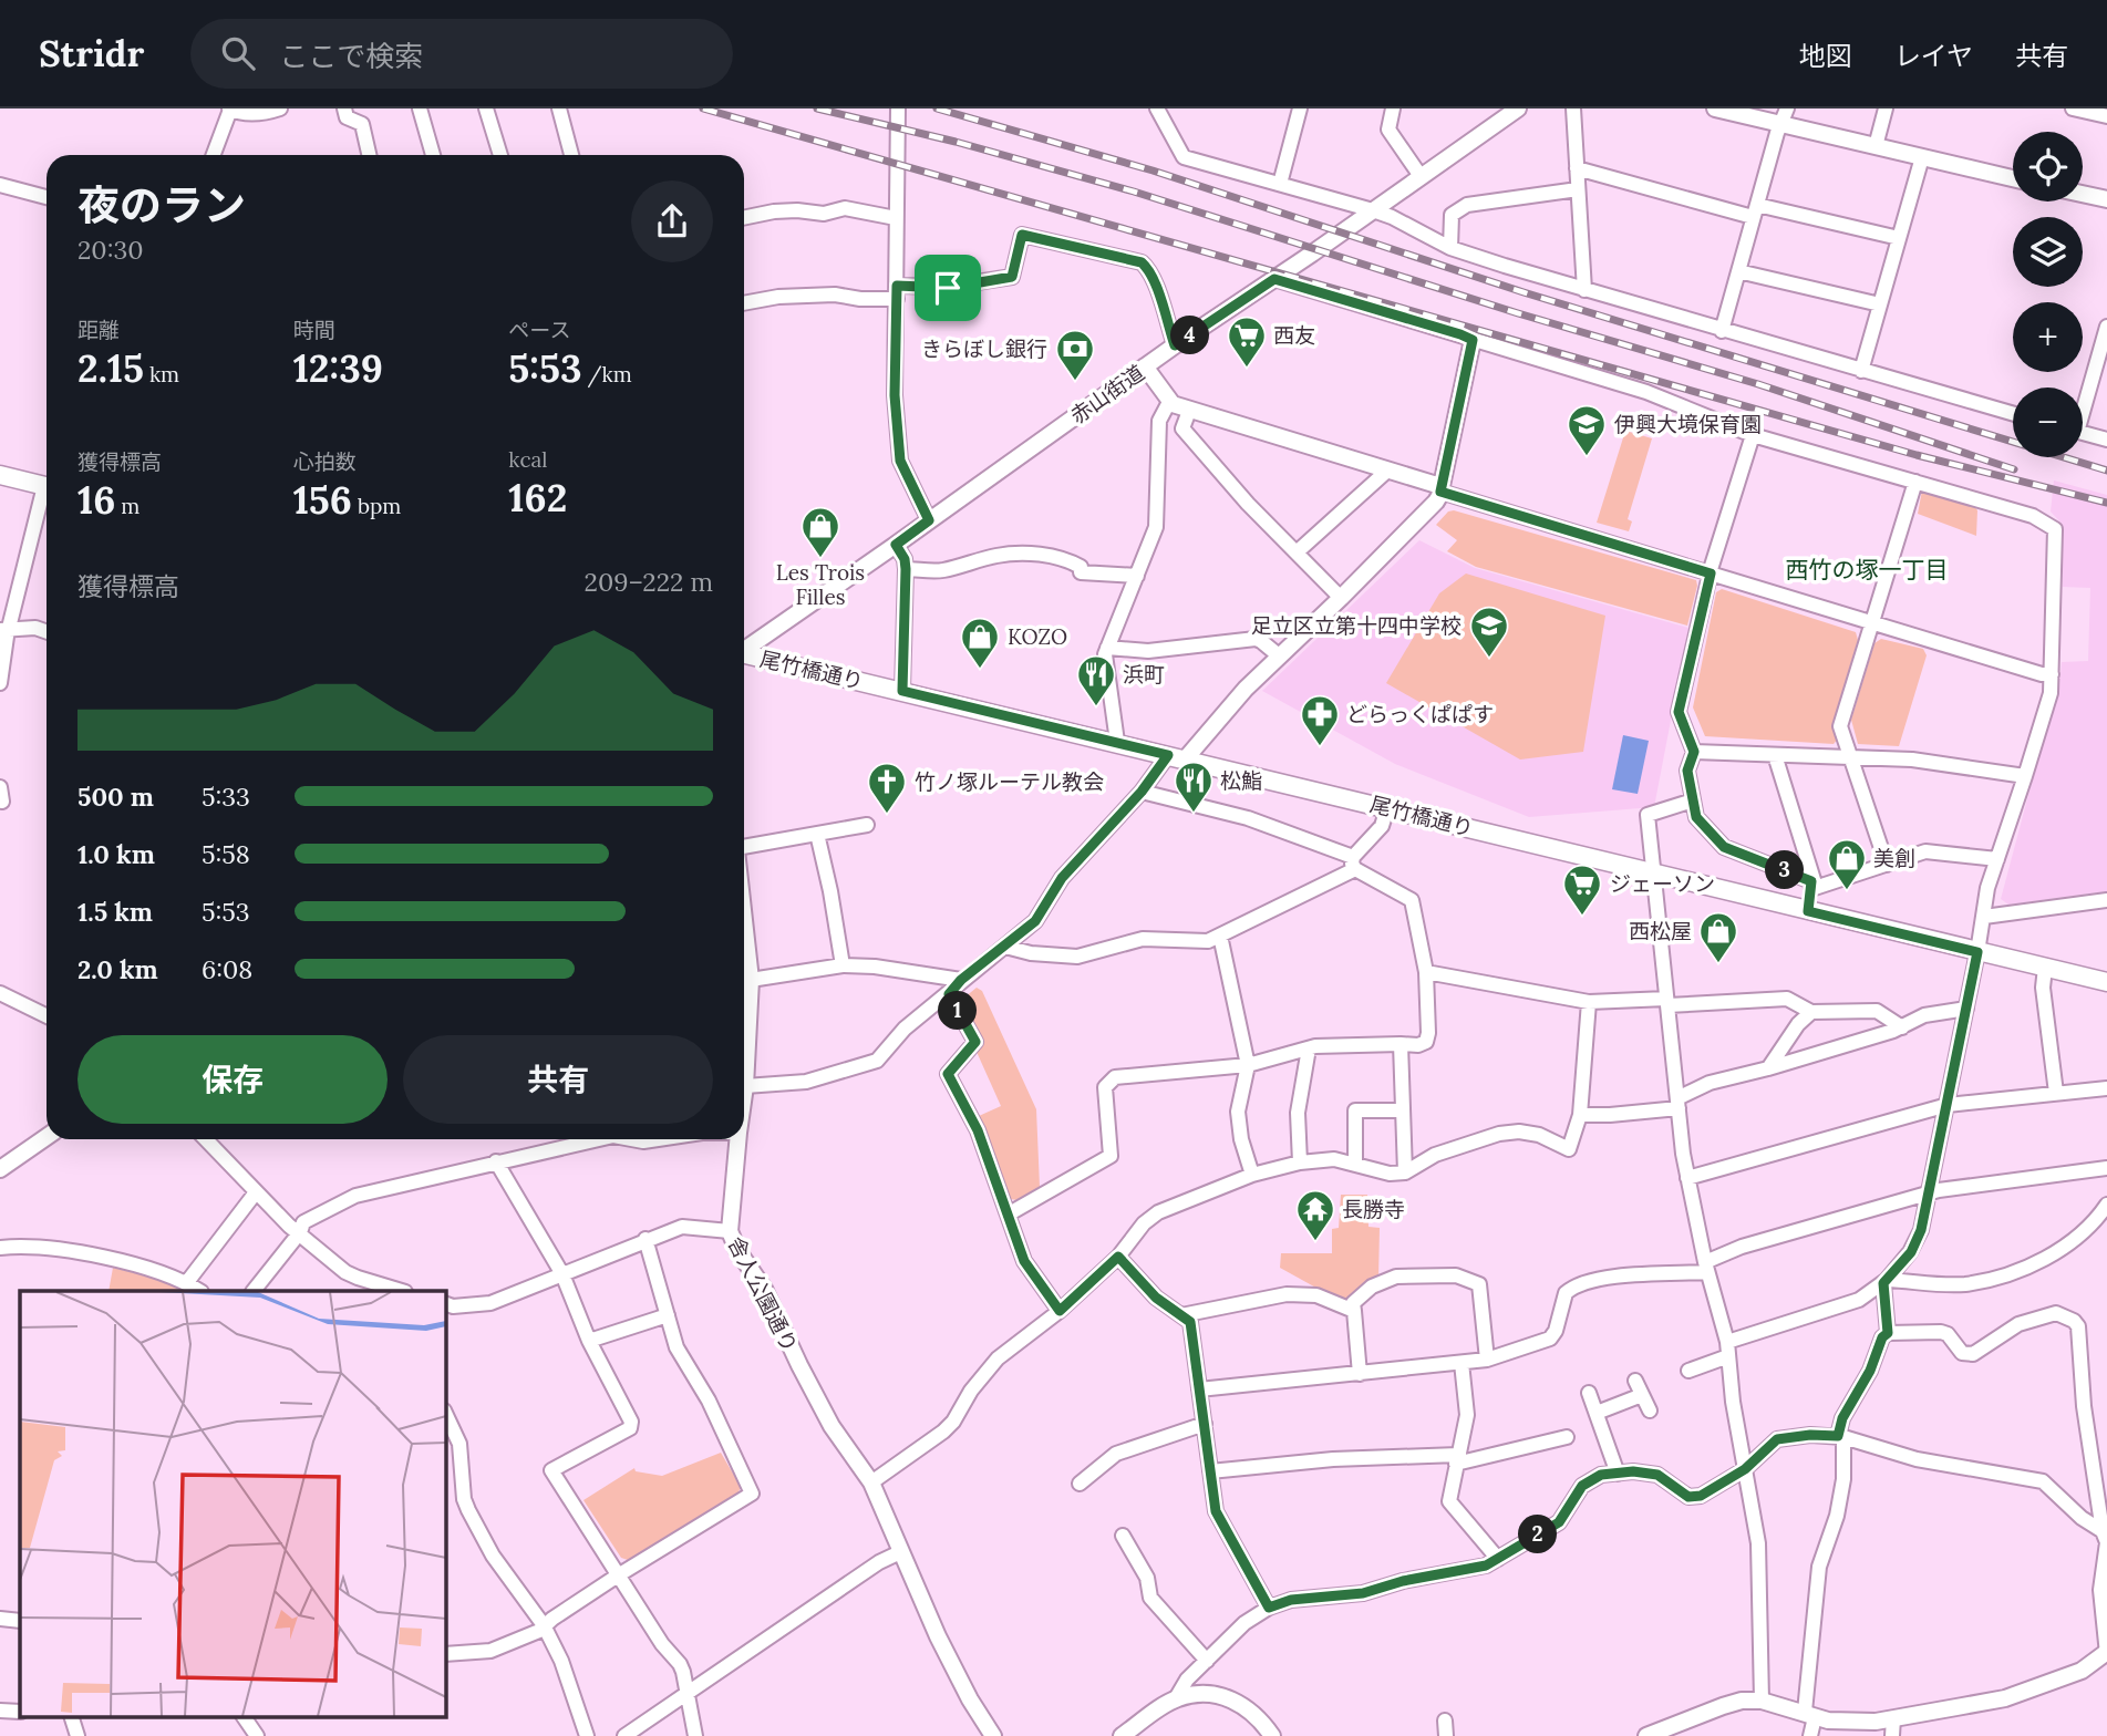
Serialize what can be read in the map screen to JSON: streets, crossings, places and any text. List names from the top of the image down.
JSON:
{
  "streets": {
    "main road": ["尾竹橋通り"],
    "street": ["赤山街道", "舎人公園通り"]
  },
  "districts": ["西竹の塚一丁目"],
  "places": {
    "supermarket": ["西友", "ジェーソン"],
    "bank": ["きらぼし銀行"],
    "school or university": ["伊興大境保育園", "足立区立第十四中学校"],
    "shop": [
      "Les Trois Filles",
      "KOZO",
      "美創",
      "西松屋"
    ],
    "restaurant": ["浜町", "松鮨"],
    "pharmacy": ["どらっくぱぱす"],
    "church": ["竹ノ塚ルーテル教会"],
    "temple": ["長勝寺"]
  },
  "page": {
    "header": "Stridr",
    "search": "ここで検索",
    "nav": ["地図", "レイヤ", "共有"],
    "map_buttons": ["+", "−"],
    "heading": ["夜のラン", "20:30"],
    "stats": [
      ["距離", "2.15 km"],
      ["時間", "12:39"],
      ["ペース", "5:53 /km"],
      ["獲得標高", "16 m"],
      ["心拍数", "156 bpm"],
      ["kcal", "162"]
    ],
    "pins": [
      "4",
      "3",
      "1",
      "2"
    ],
    "chart": ["獲得標高", "209–222 m"],
    "list": [
      {
        "name": "500 m",
        "note": "5:33"
      },
      {
        "name": "1.0 km",
        "note": "5:58"
      },
      {
        "name": "1.5 km",
        "note": "5:53"
      },
      {
        "name": "2.0 km",
        "note": "6:08"
      }
    ],
    "buttons": ["保存", "共有"]
  }
}
